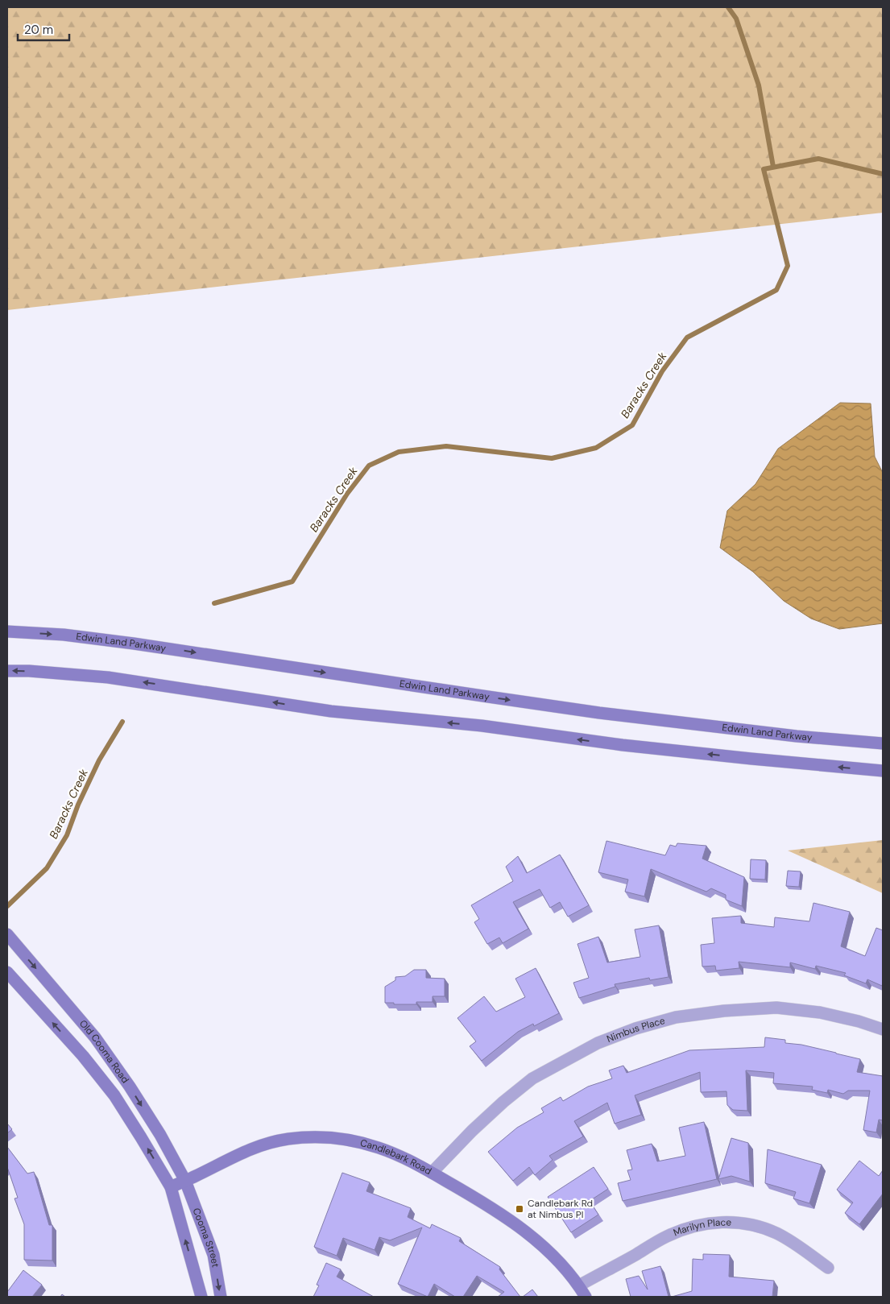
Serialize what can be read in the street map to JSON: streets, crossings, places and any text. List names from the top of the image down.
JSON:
{
  "streets": {
    "main road": [
      "Edwin Land Parkway",
      "Old Cooma Road",
      "Candlebark Road",
      "Cooma Street"
    ],
    "street": ["Nimbus Place", "Marilyn Place"]
  },
  "crossings": [
    ["Nimbus Place", "Candlebark Road"],
    ["Old Cooma Road", "Candlebark Road"],
    ["Old Cooma Road", "Cooma Street"],
    ["Candlebark Road", "Marilyn Place"],
    ["Candlebark Road", "Cooma Street"]
  ],
  "water": ["Baracks Creek"],
  "places": {
    "transit": ["Candlebark Rd at Nimbus Pl"]
  },
  "scale_bar": "20 m"
}
